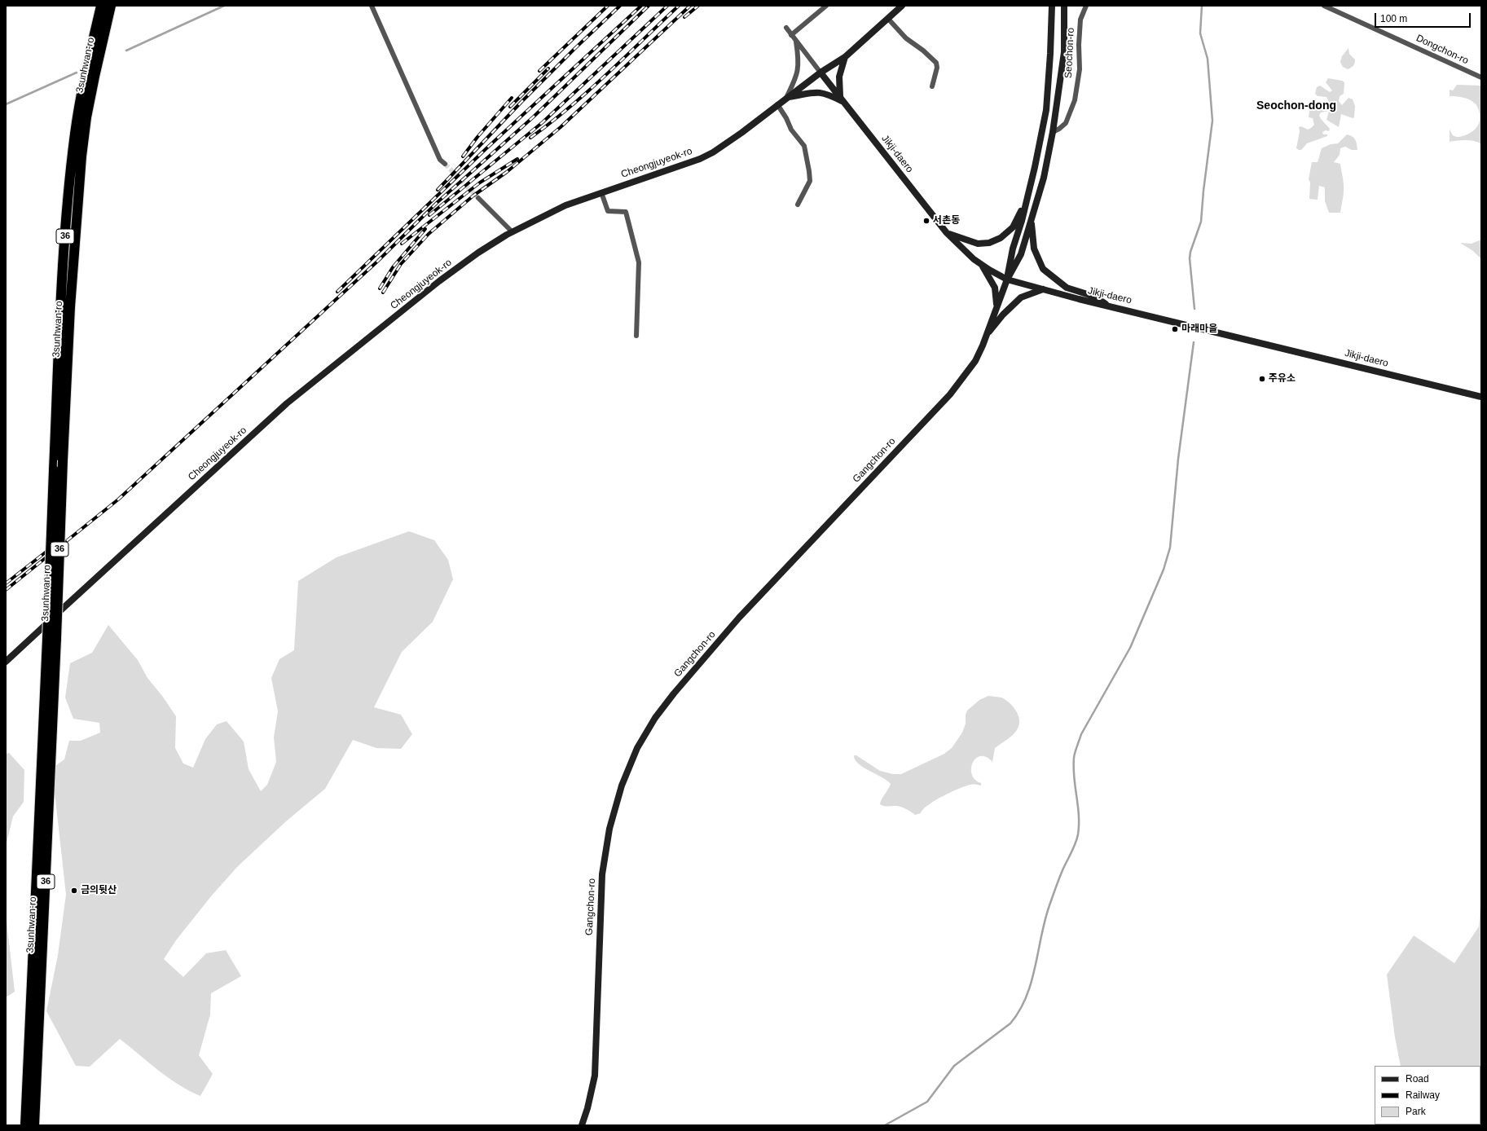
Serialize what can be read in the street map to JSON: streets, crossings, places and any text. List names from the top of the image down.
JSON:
{
  "streets": {
    "highway": ["3sunhwan-ro", "36"],
    "main road": ["Jikji-daero", "Cheongjuyeok-ro", "Gangchon-ro"],
    "street": ["Dongchon-ro", "Seochon-ro"]
  },
  "crossings": [
    ["Jikji-daero", "Cheongjuyeok-ro"],
    ["Jikji-daero", "Gangchon-ro"]
  ],
  "districts": ["Seochon-dong"],
  "places": [
    "서촌동",
    "마래마을",
    "주유소",
    "금의뒷산"
  ],
  "legend": ["Road", "Railway", "Park"],
  "scale_bar": "100 m"
}
